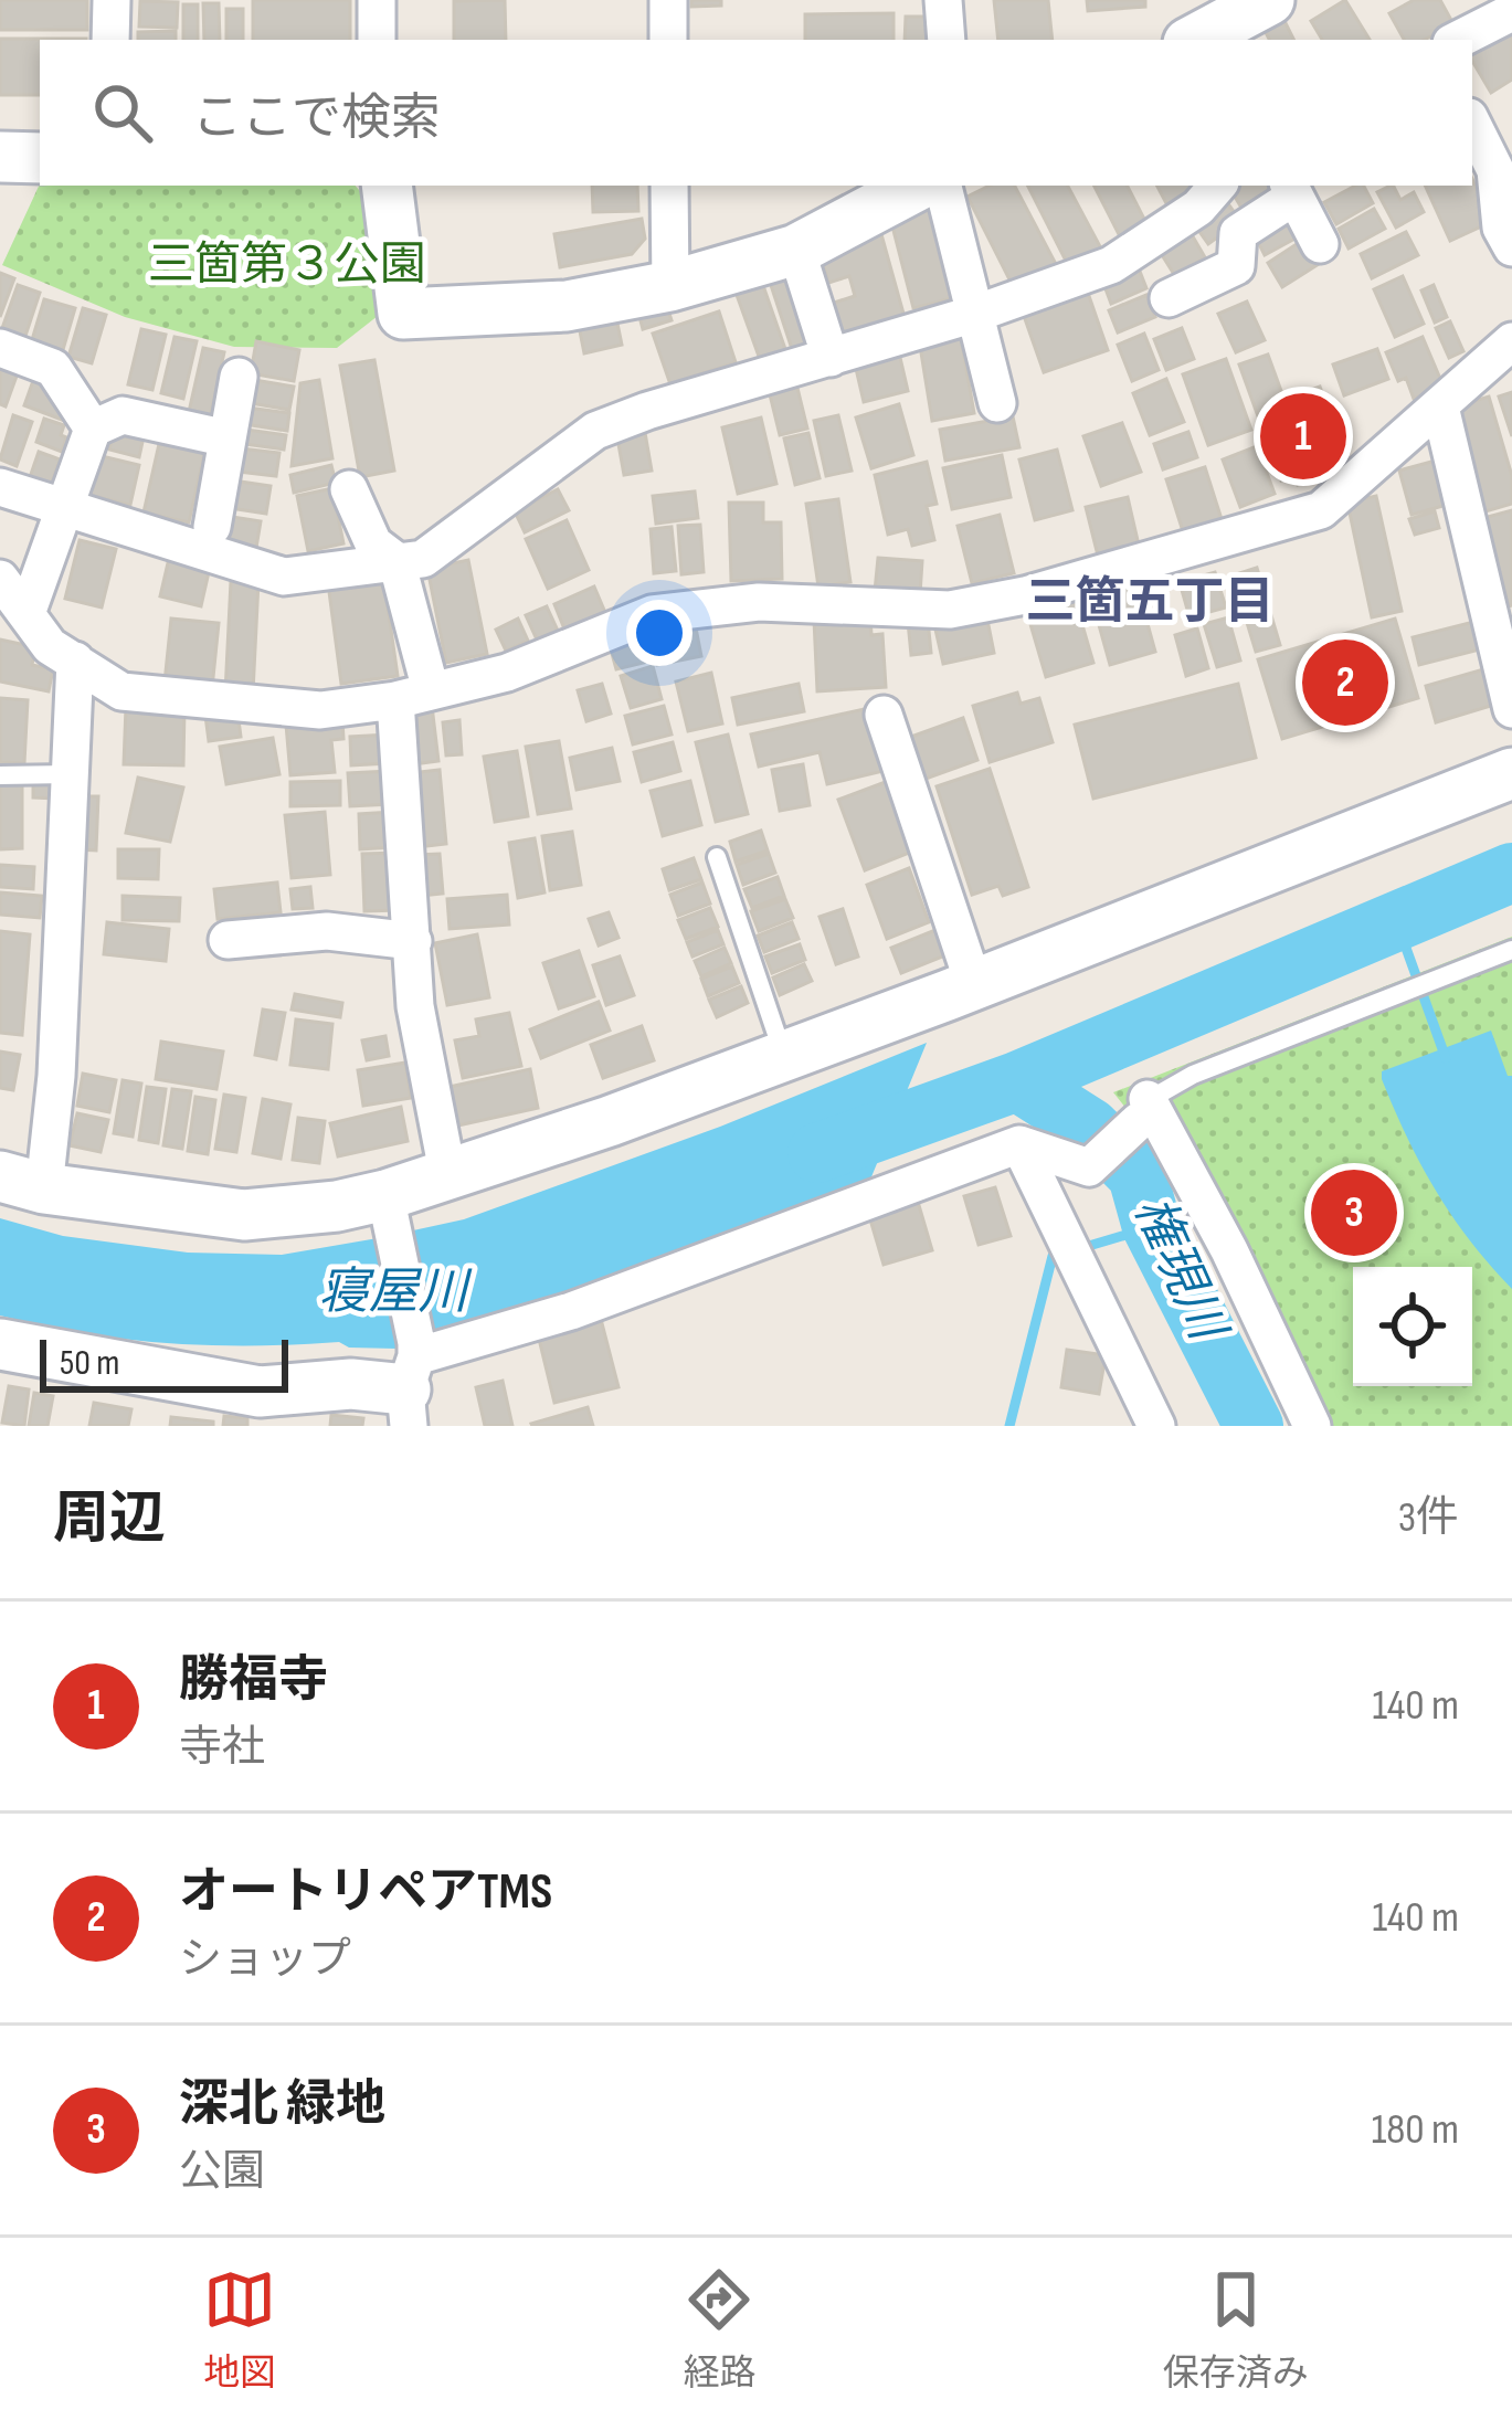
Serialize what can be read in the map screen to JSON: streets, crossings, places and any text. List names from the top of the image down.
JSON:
{
  "districts": ["三箇五丁目"],
  "water": ["権現川", "寝屋川"],
  "parks": ["三箇第３公園"],
  "scale_bar": "50 m",
  "page": {
    "search": "ここで検索",
    "pins": ["1", "2", "3"],
    "scale": "50 m",
    "heading": ["周辺", "3件"],
    "list": [
      {
        "mark": "1",
        "name": "勝福寺",
        "note": "寺社",
        "value": "140 m"
      },
      {
        "mark": "2",
        "name": "オートリペアTMS",
        "note": "ショップ",
        "value": "140 m"
      },
      {
        "mark": "3",
        "name": "深北 緑地",
        "note": "公園",
        "value": "180 m"
      }
    ],
    "nav": ["地図", "経路", "保存済み"]
  }
}
